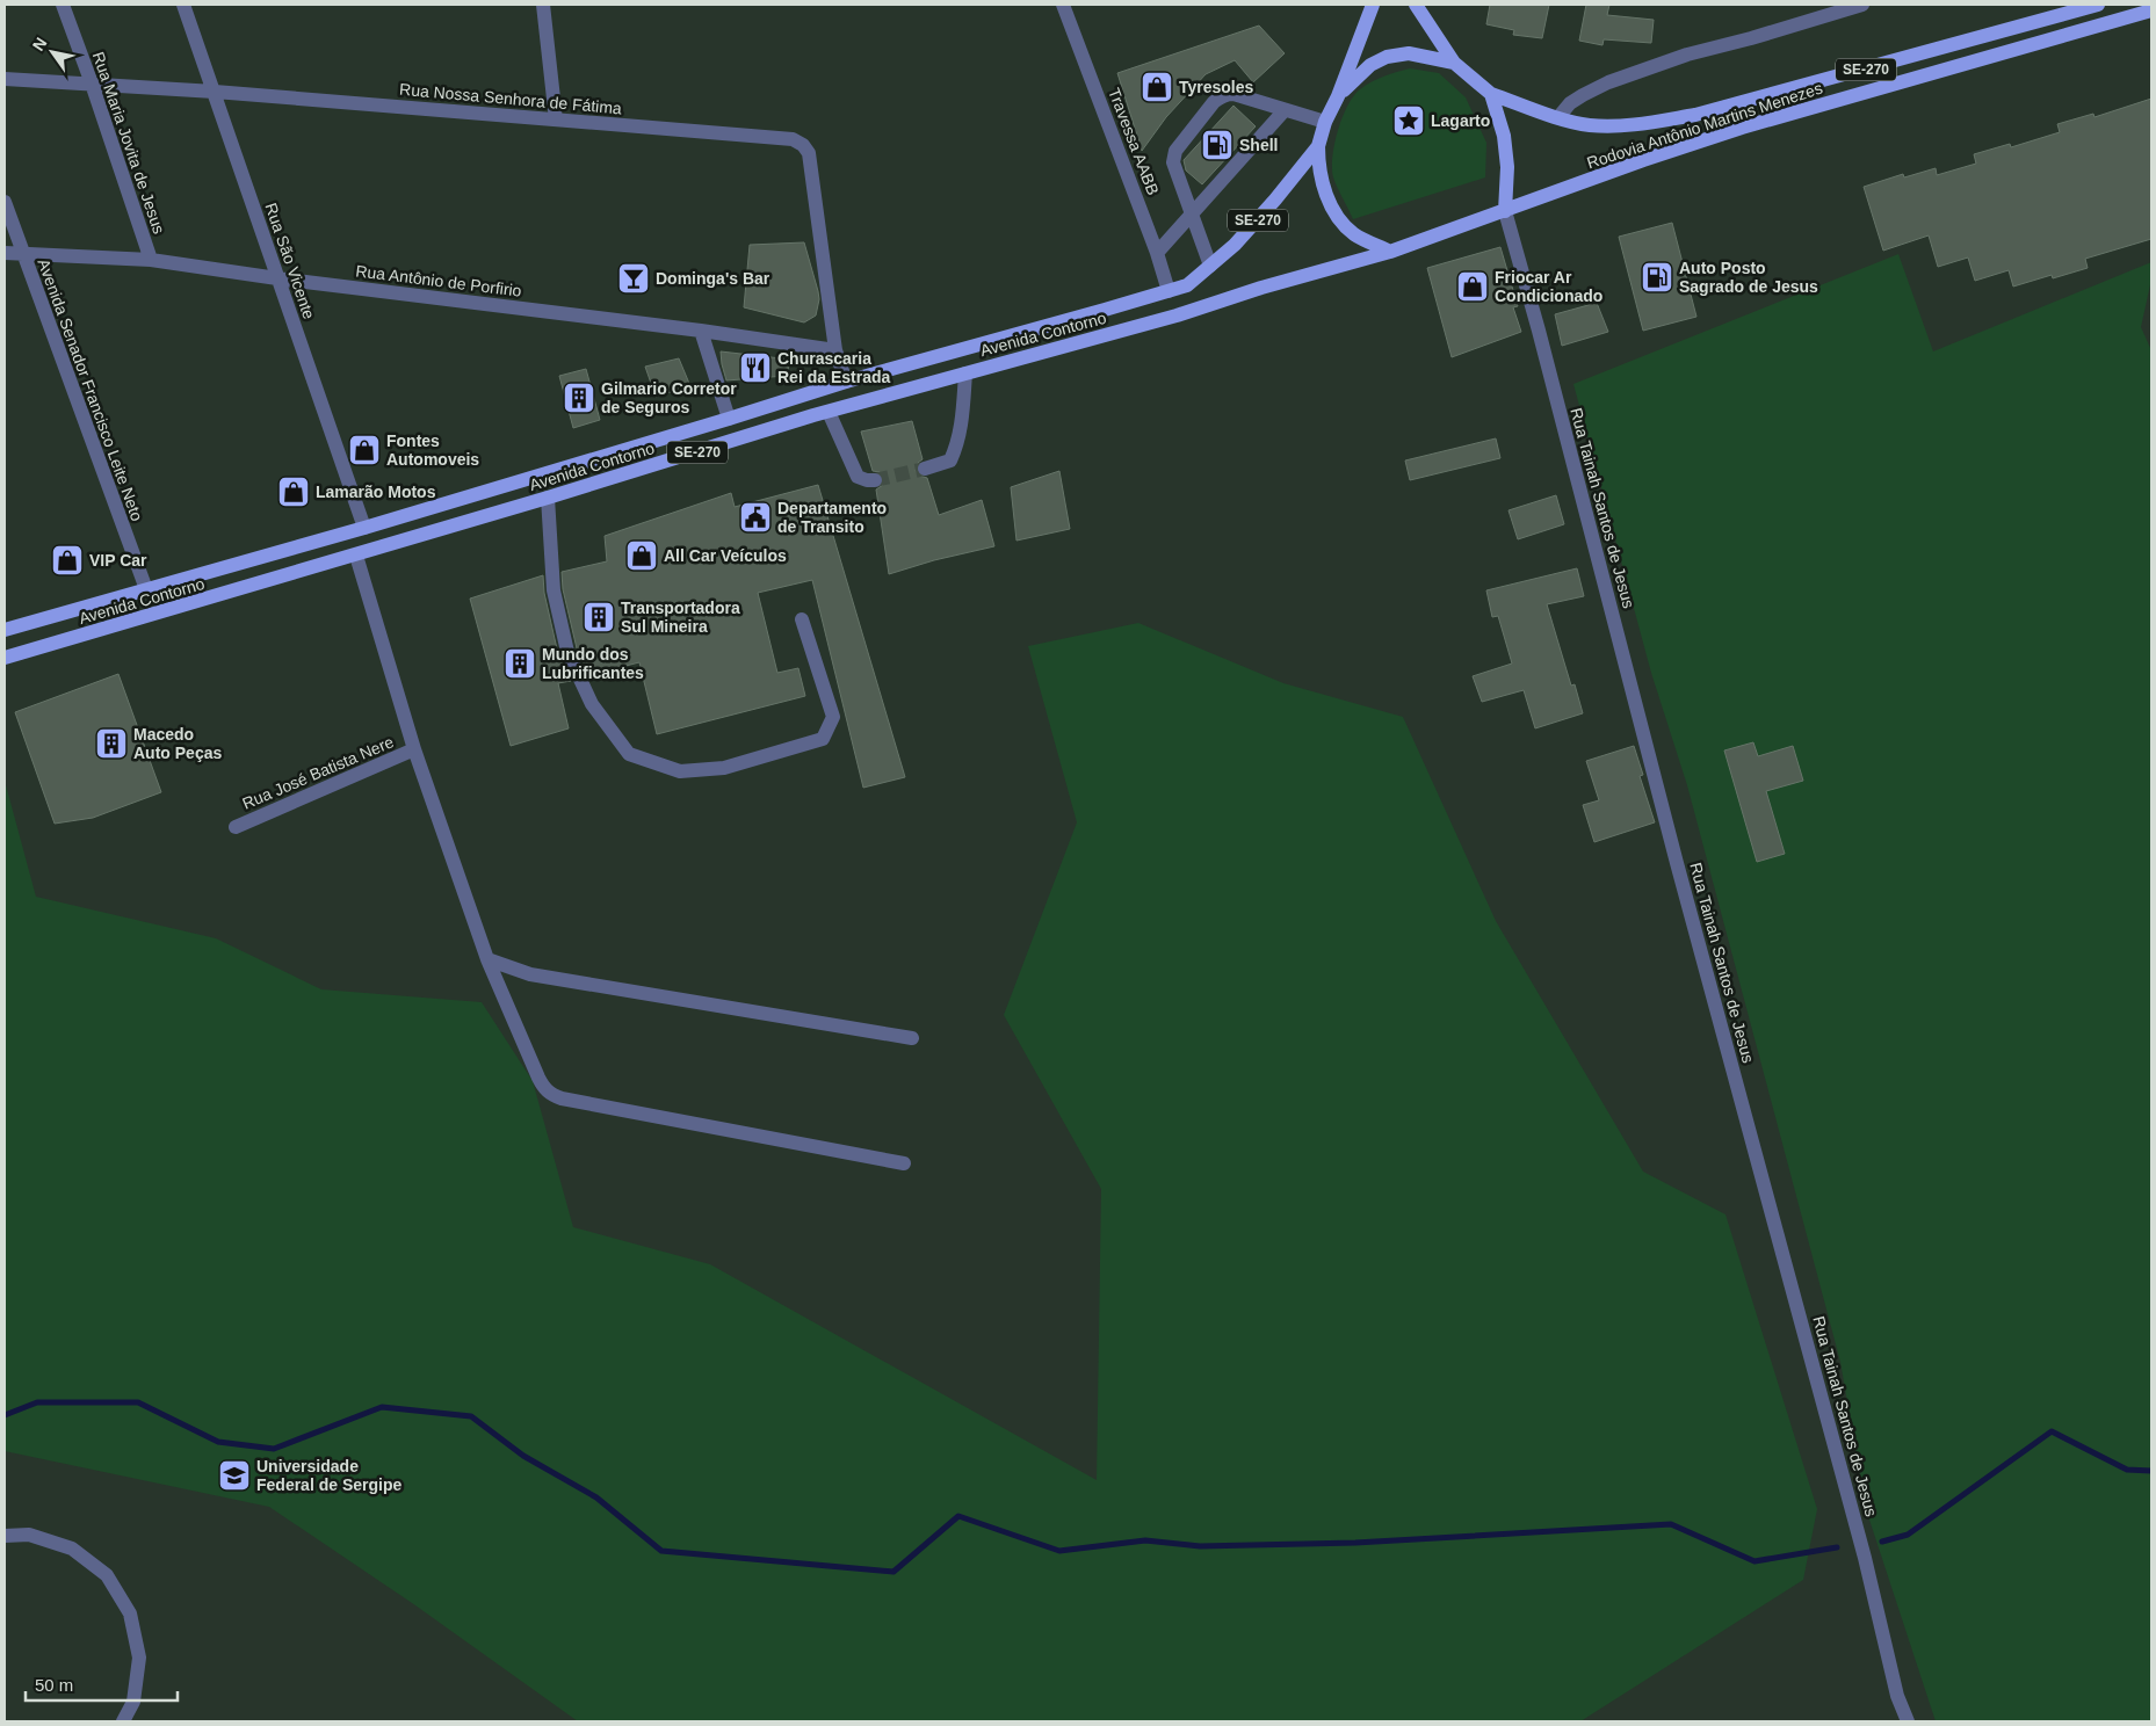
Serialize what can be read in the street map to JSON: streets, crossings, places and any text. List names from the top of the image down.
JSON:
{
  "streets": {
    "main road": ["SE-270", "Rodovia Antônio Martins Menezes", "Avenida Contorno"],
    "street": [
      "Rua Nossa Senhora de Fátima",
      "Travessa AABB",
      "Rua Maria Jovita de Jesus",
      "Rua São Vicente",
      "Rua Antônio de Porfirio",
      "Avenida Senador Francisco Leite Neto",
      "Rua Tainah Santos de Jesus",
      "Rua José Batista Nere"
    ]
  },
  "crossings": [
    ["SE-270", "Rodovia Antônio Martins Menezes"],
    ["SE-270", "Avenida Contorno"],
    ["SE-270", "Rua Tainah Santos de Jesus"],
    ["Rua Nossa Senhora de Fátima", "Rua Maria Jovita de Jesus"],
    ["Rua Nossa Senhora de Fátima", "Rua São Vicente"],
    ["Rua Nossa Senhora de Fátima", "Rua Antônio de Porfirio"],
    ["Rodovia Antônio Martins Menezes", "Avenida Contorno"],
    ["Rodovia Antônio Martins Menezes", "Rua Tainah Santos de Jesus"],
    ["Travessa AABB", "Avenida Contorno"],
    ["Rua Maria Jovita de Jesus", "Rua Antônio de Porfirio"],
    ["Rua São Vicente", "Rua Antônio de Porfirio"],
    ["Rua São Vicente", "Avenida Contorno"],
    ["Rua Antônio de Porfirio", "Avenida Senador Francisco Leite Neto"],
    ["Avenida Contorno", "Avenida Senador Francisco Leite Neto"],
    ["Avenida Contorno", "Rua Tainah Santos de Jesus"]
  ],
  "places": {
    "shop": [
      "Tyresoles",
      "Friocar Ar Condicionado",
      "Fontes Automoveis",
      "Lamarão Motos",
      "All Car Veículos",
      "VIP Car"
    ],
    "place": ["Lagarto"],
    "fuel station": ["Shell", "Auto Posto Sagrado de Jesus"],
    "bar": ["Dominga's Bar"],
    "restaurant": ["Churascaria Rei da Estrada"],
    "building": [
      "Gilmario Corretor de Seguros",
      "Transportadora Sul Mineira",
      "Mundo dos Lubrificantes",
      "Macedo Auto Peças"
    ],
    "public building": ["Departamento de Transito"],
    "school or university": ["Universidade Federal de Sergipe"]
  },
  "scale_bar": "50 m",
  "north": "top left"
}
